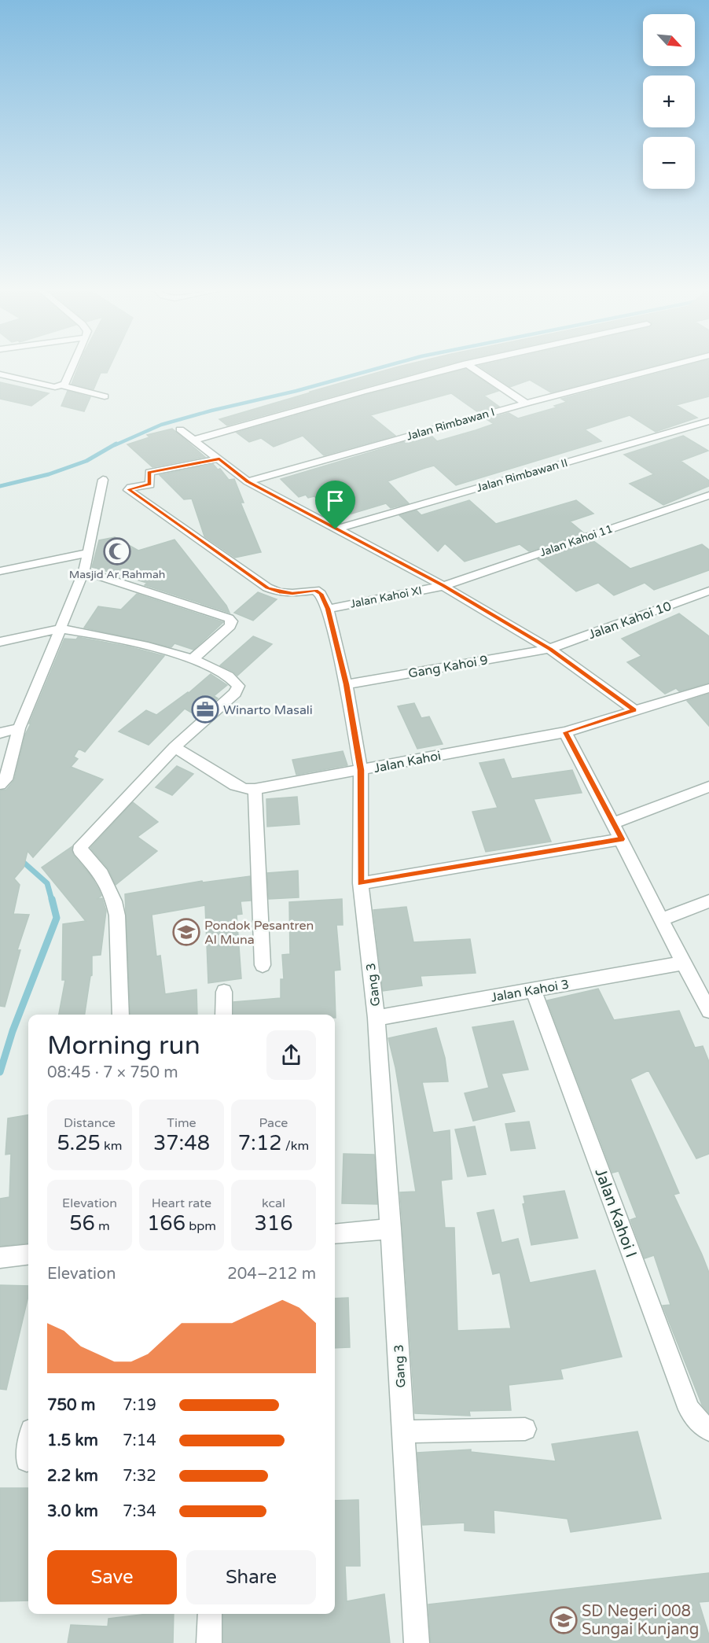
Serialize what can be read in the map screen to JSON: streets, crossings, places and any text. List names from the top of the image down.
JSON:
{
  "streets": {
    "street": [
      "Jalan Rimbawan I",
      "Jalan Rimbawan II",
      "Jalan Kahoi 11",
      "Jalan Kahoi XI",
      "Jalan Kahoi 10",
      "Gang Kahoi 9",
      "Jalan Kahoi",
      "Gang 3",
      "Jalan Kahoi 3",
      "Jalan Kahoi I"
    ]
  },
  "crossings": [
    ["Jalan Kahoi 11", "Jalan Kahoi XI"],
    ["Jalan Kahoi XI", "Gang 3"],
    ["Jalan Kahoi 10", "Gang Kahoi 9"],
    ["Gang Kahoi 9", "Gang 3"],
    ["Jalan Kahoi", "Gang 3"],
    ["Gang 3", "Jalan Kahoi 3"],
    ["Jalan Kahoi 3", "Jalan Kahoi I"]
  ],
  "places": {
    "mosque": ["Masjid Ar Rahmah"],
    "office": ["Winarto Masali"],
    "school or university": ["Pondok Pesantren Al Muna", "SD Negeri 008 Sungai Kunjang"]
  },
  "north": "bottom right",
  "page": {
    "map_buttons": ["+", "−"],
    "heading": ["Morning run", "08:45 · 7 × 750 m"],
    "stats": [
      ["Distance", "5.25 km"],
      ["Time", "37:48"],
      ["Pace", "7:12 /km"],
      ["Elevation", "56 m"],
      ["Heart rate", "166 bpm"],
      ["kcal", "316"]
    ],
    "chart": ["Elevation", "204–212 m"],
    "list": [
      {
        "name": "750 m",
        "note": "7:19"
      },
      {
        "name": "1.5 km",
        "note": "7:14"
      },
      {
        "name": "2.2 km",
        "note": "7:32"
      },
      {
        "name": "3.0 km",
        "note": "7:34"
      }
    ],
    "buttons": ["Save", "Share"]
  }
}
